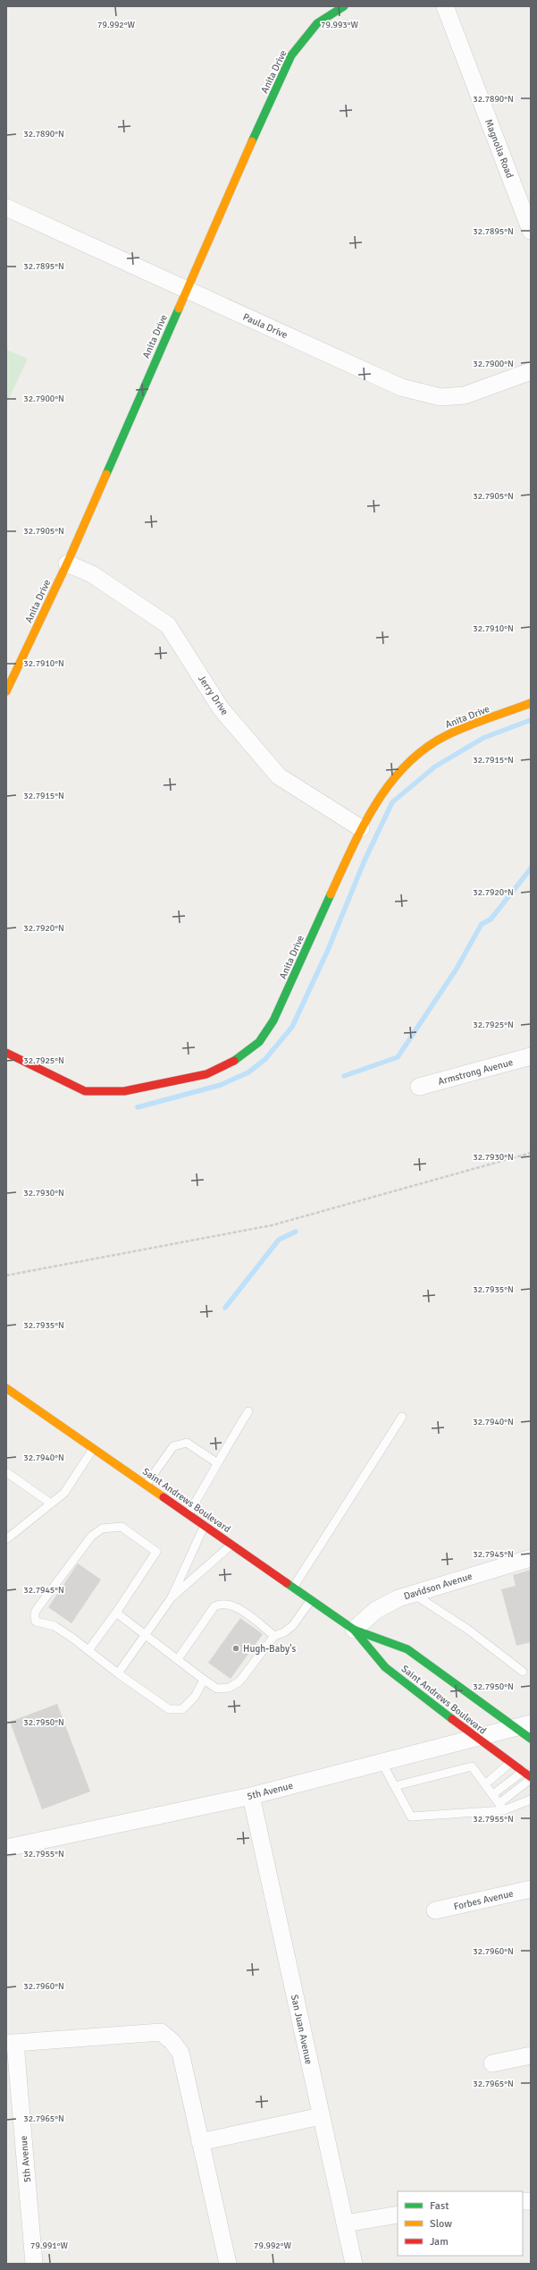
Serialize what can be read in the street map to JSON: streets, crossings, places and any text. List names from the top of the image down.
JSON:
{
  "streets": {
    "street": [
      "Anita Drive",
      "Magnolia Road",
      "Paula Drive",
      "Jerry Drive",
      "Armstrong Avenue",
      "Saint Andrews Boulevard",
      "Davidson Avenue",
      "5th Avenue",
      "Forbes Avenue",
      "San Juan Avenue"
    ]
  },
  "crossings": [
    ["Anita Drive", "Paula Drive"],
    ["Anita Drive", "Jerry Drive"],
    ["Saint Andrews Boulevard", "Davidson Avenue"],
    ["Saint Andrews Boulevard", "5th Avenue"],
    ["5th Avenue", "San Juan Avenue"]
  ],
  "places": ["Hugh-Baby's"],
  "legend": ["Fast", "Slow", "Jam"],
  "coordinates": [
    "79.992°W",
    "79.993°W",
    "32.7890°N",
    "32.7895°N",
    "32.7900°N",
    "32.7905°N",
    "32.7910°N",
    "32.7915°N",
    "32.7920°N",
    "32.7925°N",
    "32.7930°N",
    "32.7935°N",
    "32.7940°N",
    "32.7945°N",
    "32.7950°N",
    "32.7955°N",
    "32.7960°N",
    "32.7965°N",
    "79.991°W"
  ]
}
